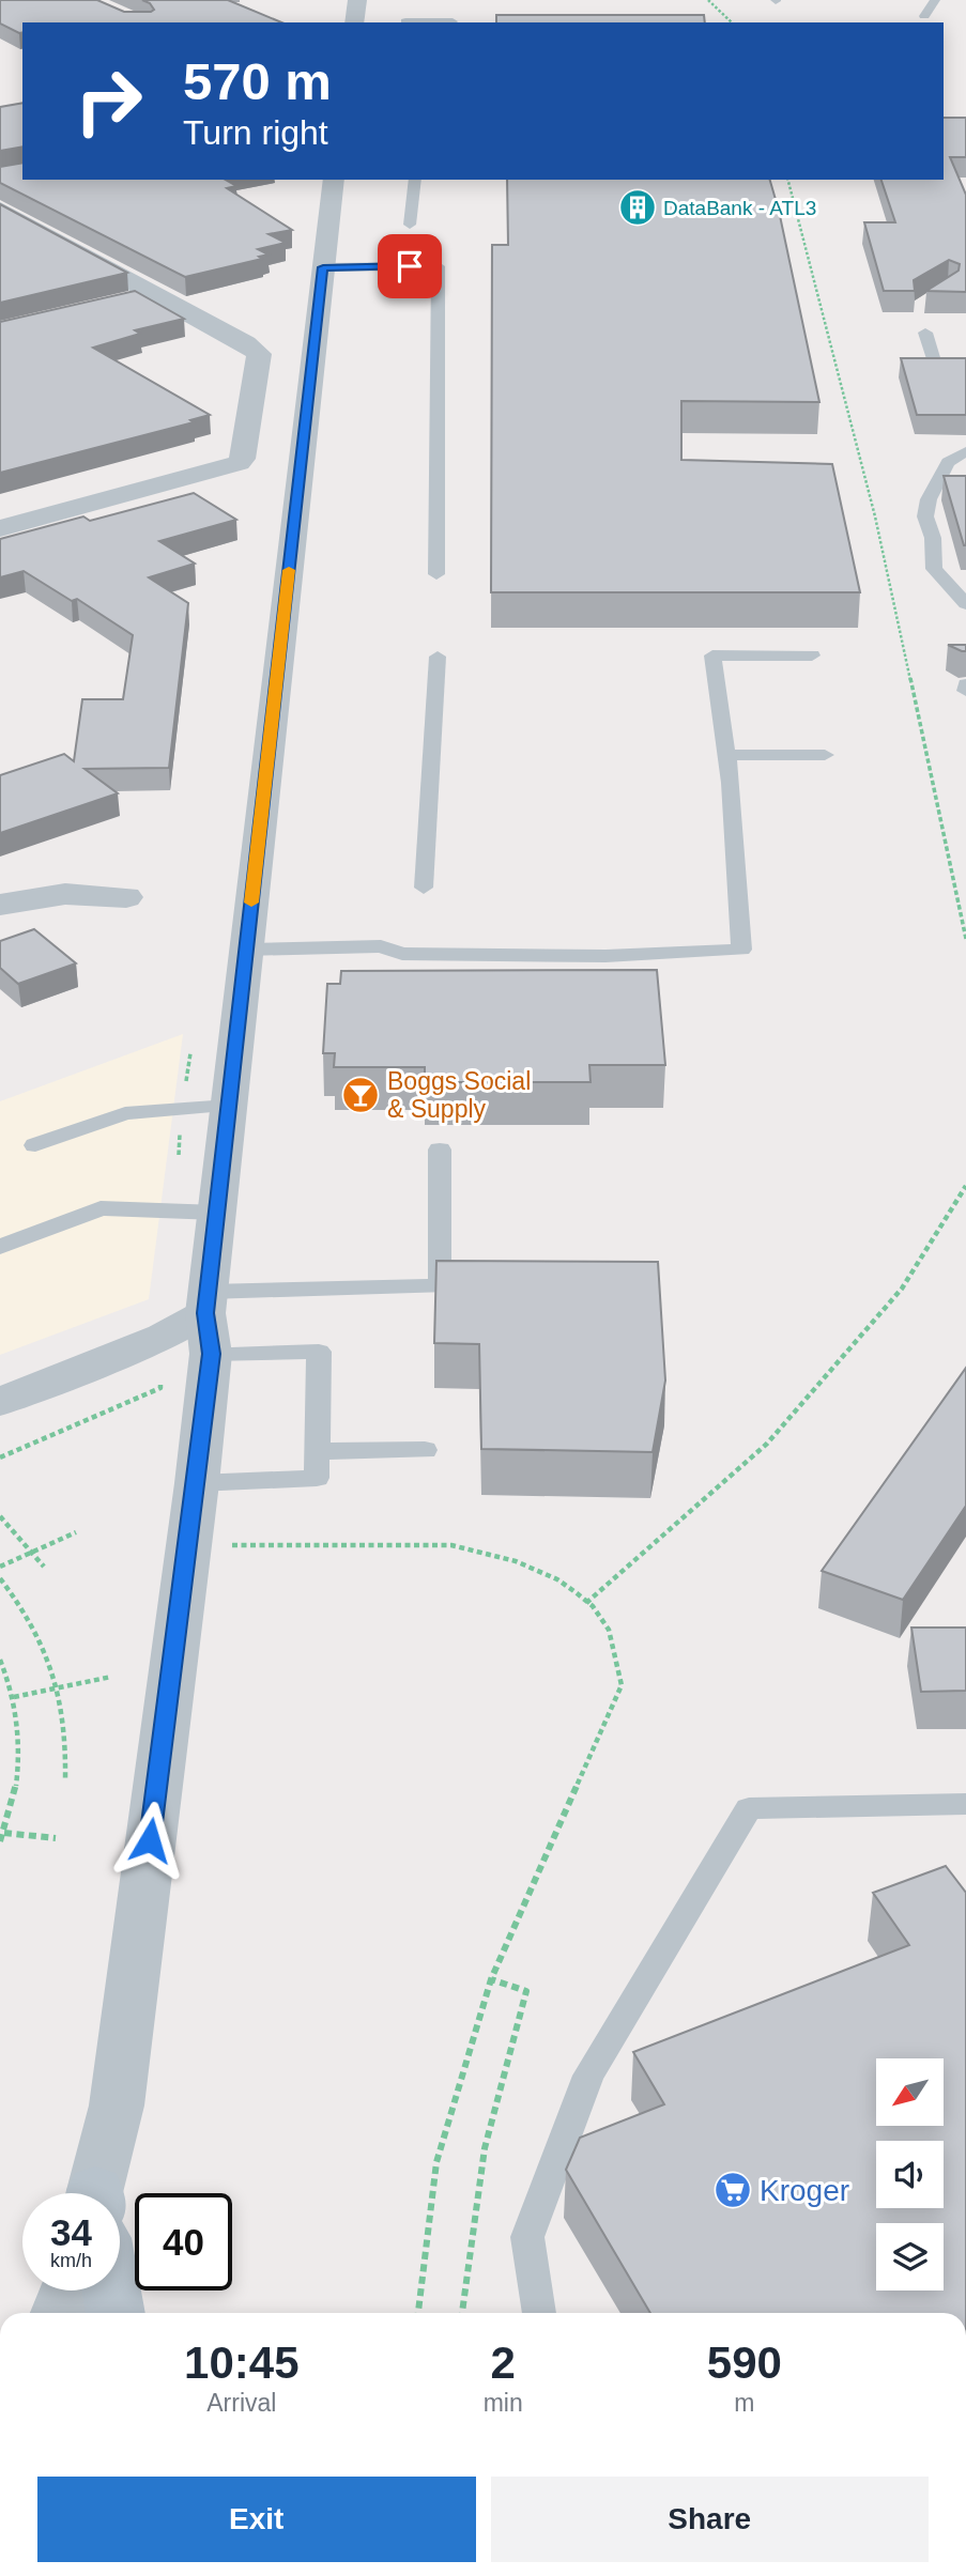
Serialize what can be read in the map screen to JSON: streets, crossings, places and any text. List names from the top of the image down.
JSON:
{
  "places": {
    "building": ["DataBank - ATL3"],
    "bar": ["Boggs Social & Supply"],
    "supermarket": ["Kroger"]
  },
  "north": "bottom left",
  "page": {
    "turn": ["570 m", "Turn right"],
    "speed": "34 km/h",
    "limit": "40",
    "eta": [
      "10:45",
      "Arrival",
      "2",
      "min",
      "590",
      "m"
    ],
    "buttons": ["Exit", "Share"]
  }
}
